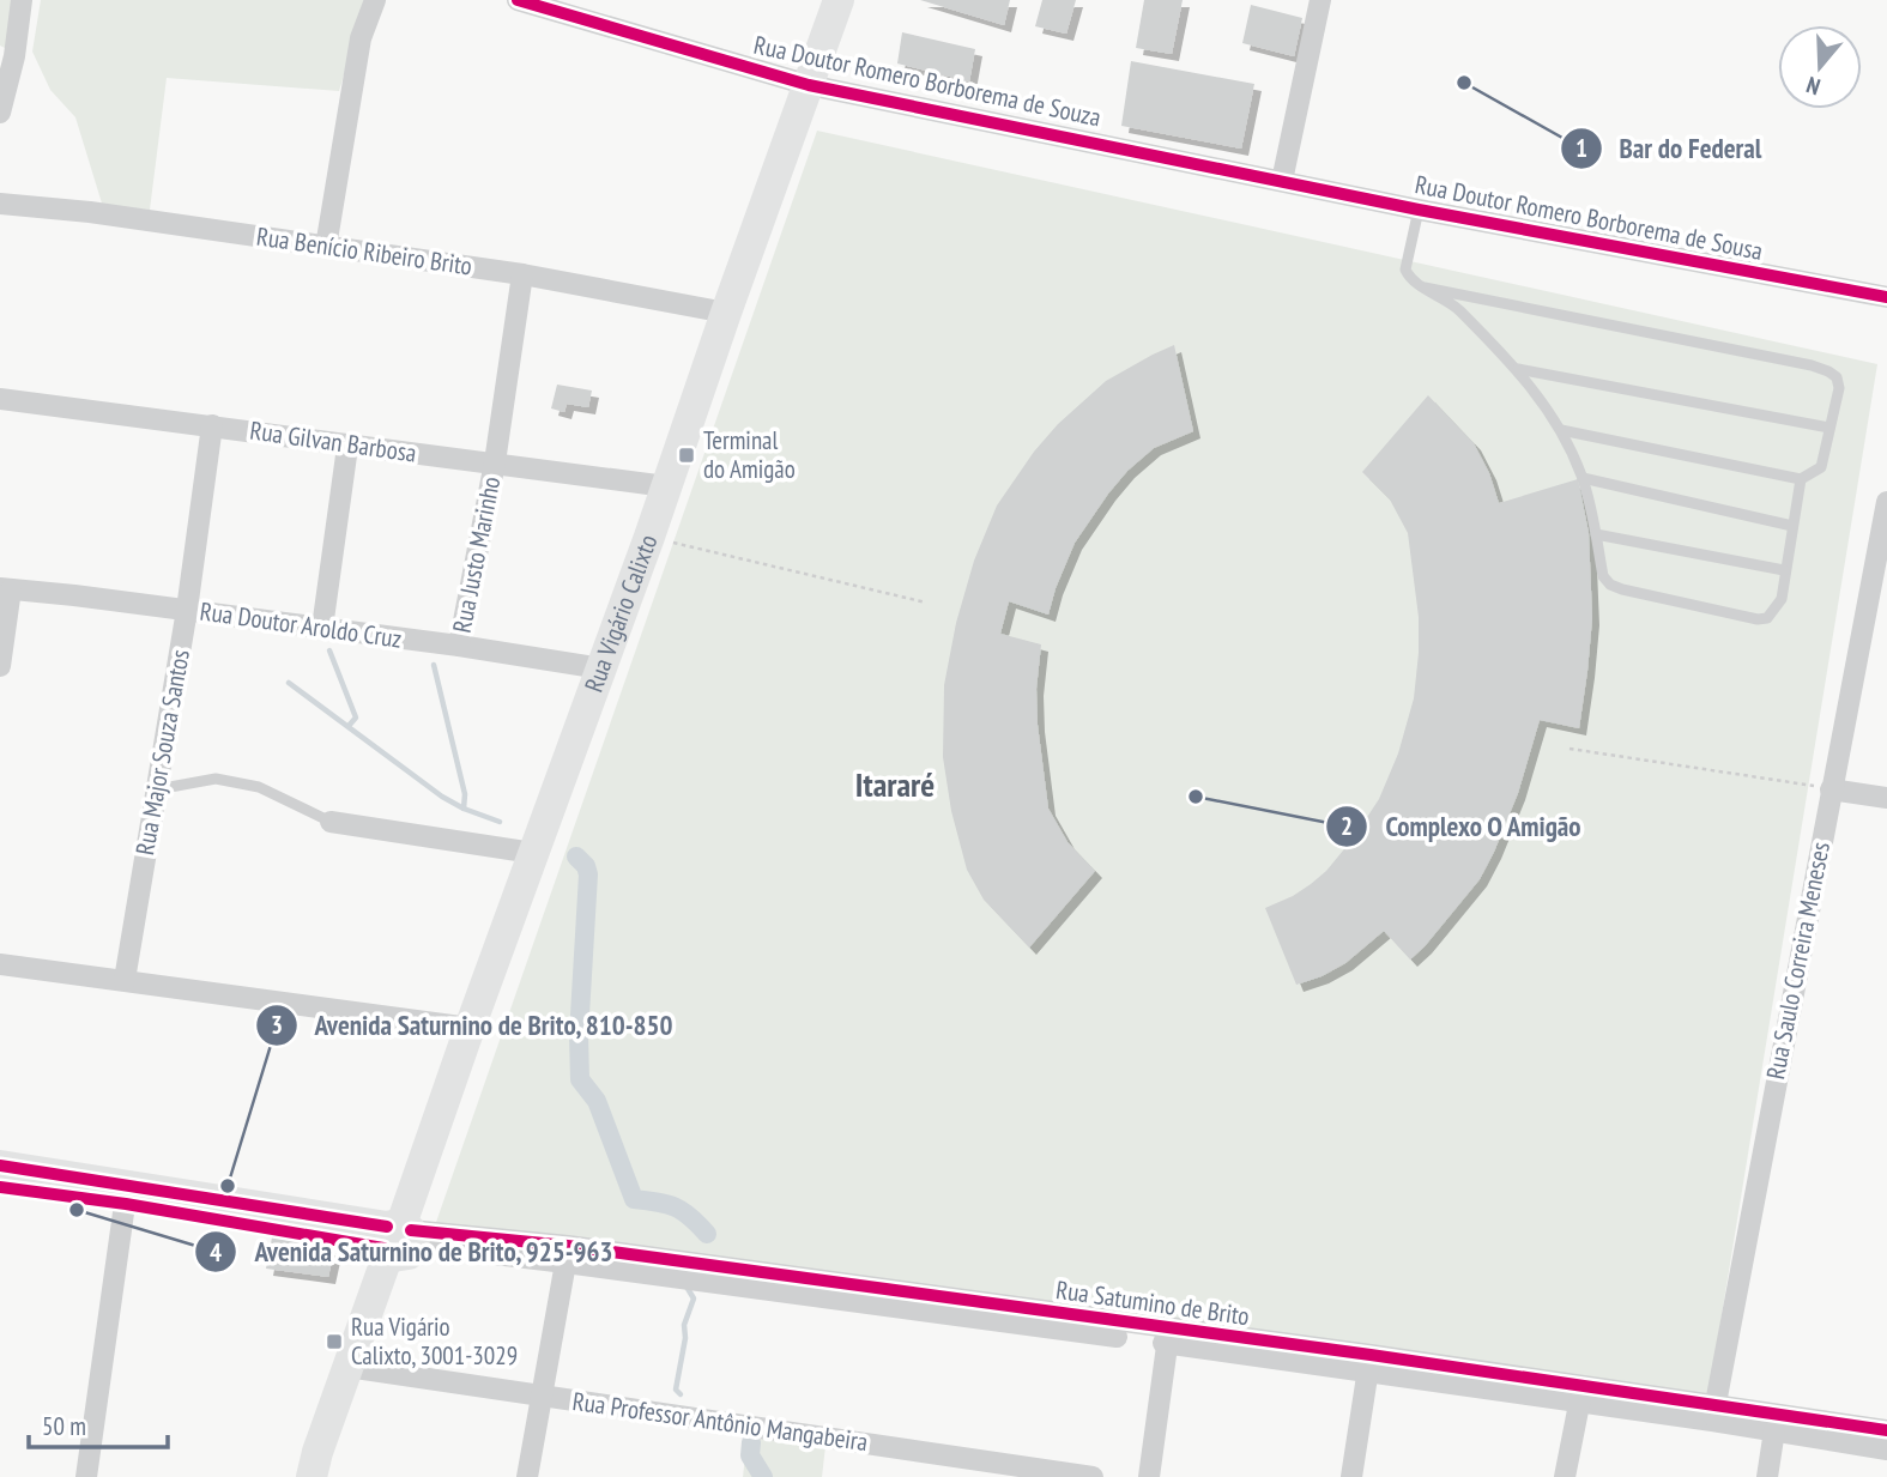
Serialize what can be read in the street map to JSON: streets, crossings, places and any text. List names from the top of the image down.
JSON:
{
  "streets": {
    "main road": ["Rua Vigário Calixto", "Rua Satumino de Brito"],
    "street": [
      "Rua Doutor Romero Borborema de Souza",
      "Rua Doutor Romero Borborema de Sousa",
      "Rua Benício Ribeiro Brito",
      "Rua Gilvan Barbosa",
      "Rua Justo Marinho",
      "Rua Doutor Aroldo Cruz",
      "Rua Major Souza Santos",
      "Rua Saulo Correira Meneses",
      "Rua Professor Antônio Mangabeira"
    ]
  },
  "crossings": [
    ["Rua Doutor Romero Borborema de Souza", "Rua Doutor Romero Borborema de Sousa"],
    ["Rua Doutor Romero Borborema de Souza", "Rua Vigário Calixto"],
    ["Rua Benício Ribeiro Brito", "Rua Justo Marinho"],
    ["Rua Benício Ribeiro Brito", "Rua Vigário Calixto"],
    ["Rua Gilvan Barbosa", "Rua Justo Marinho"],
    ["Rua Gilvan Barbosa", "Rua Vigário Calixto"],
    ["Rua Gilvan Barbosa", "Rua Major Souza Santos"],
    ["Rua Justo Marinho", "Rua Doutor Aroldo Cruz"],
    ["Rua Vigário Calixto", "Rua Doutor Aroldo Cruz"],
    ["Rua Vigário Calixto", "Rua Satumino de Brito"],
    ["Rua Vigário Calixto", "Rua Professor Antônio Mangabeira"],
    ["Rua Doutor Aroldo Cruz", "Rua Major Souza Santos"],
    ["Rua Saulo Correira Meneses", "Rua Satumino de Brito"]
  ],
  "districts": ["Itararé"],
  "places": {
    "other": [
      "Bar do Federal",
      "Complexo O Amigão",
      "Avenida Saturnino de Brito, 810-850",
      "Avenida Saturnino de Brito, 925-963"
    ],
    "transit": ["Terminal do Amigão", "Rua Vigário Calixto, 3001-3029"]
  },
  "scale_bar": "50 m",
  "north": "bottom"
}
